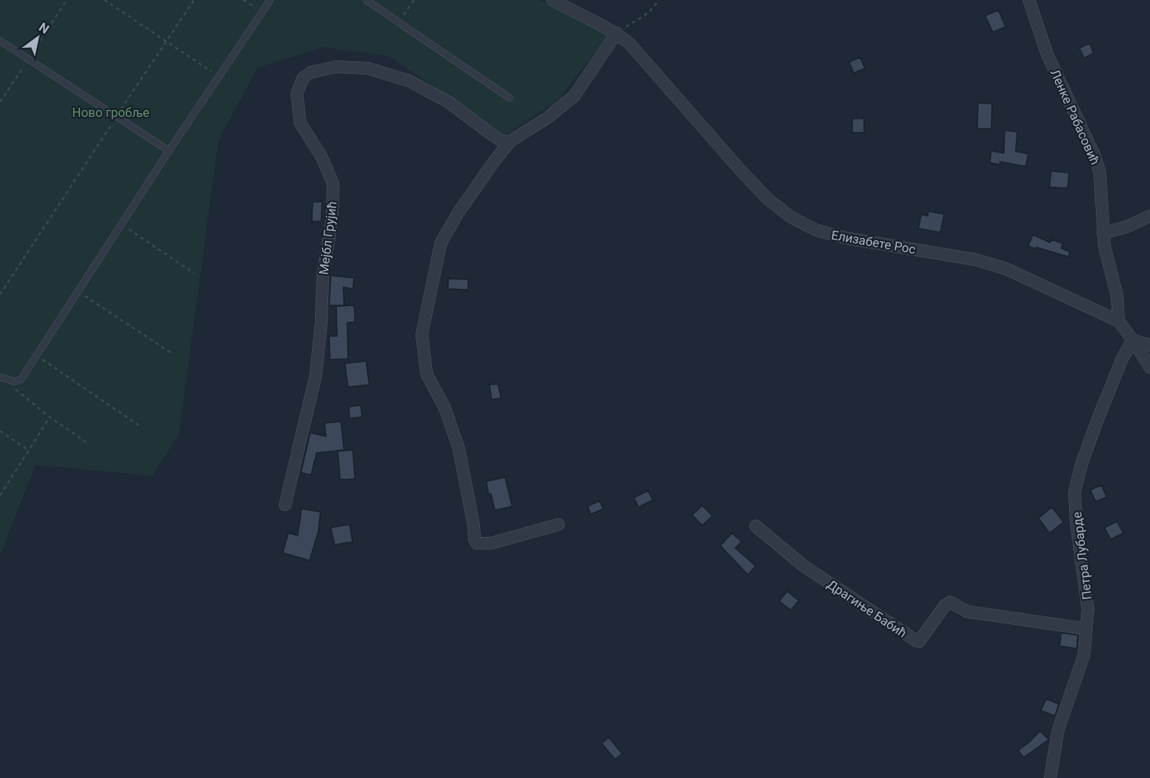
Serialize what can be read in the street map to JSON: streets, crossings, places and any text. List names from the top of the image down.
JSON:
{
  "streets": {
    "street": [
      "Ленке Рабасовић",
      "Мејбл Грујић",
      "Елизабете Рос",
      "Петра Лубарде",
      "Драгиње Бабић"
    ]
  },
  "crossings": [
    ["Ленке Рабасовић", "Елизабете Рос"],
    ["Елизабете Рос", "Петра Лубарде"],
    ["Петра Лубарде", "Драгиње Бабић"]
  ],
  "parks": ["Ново гробље"],
  "north": "top right"
}
